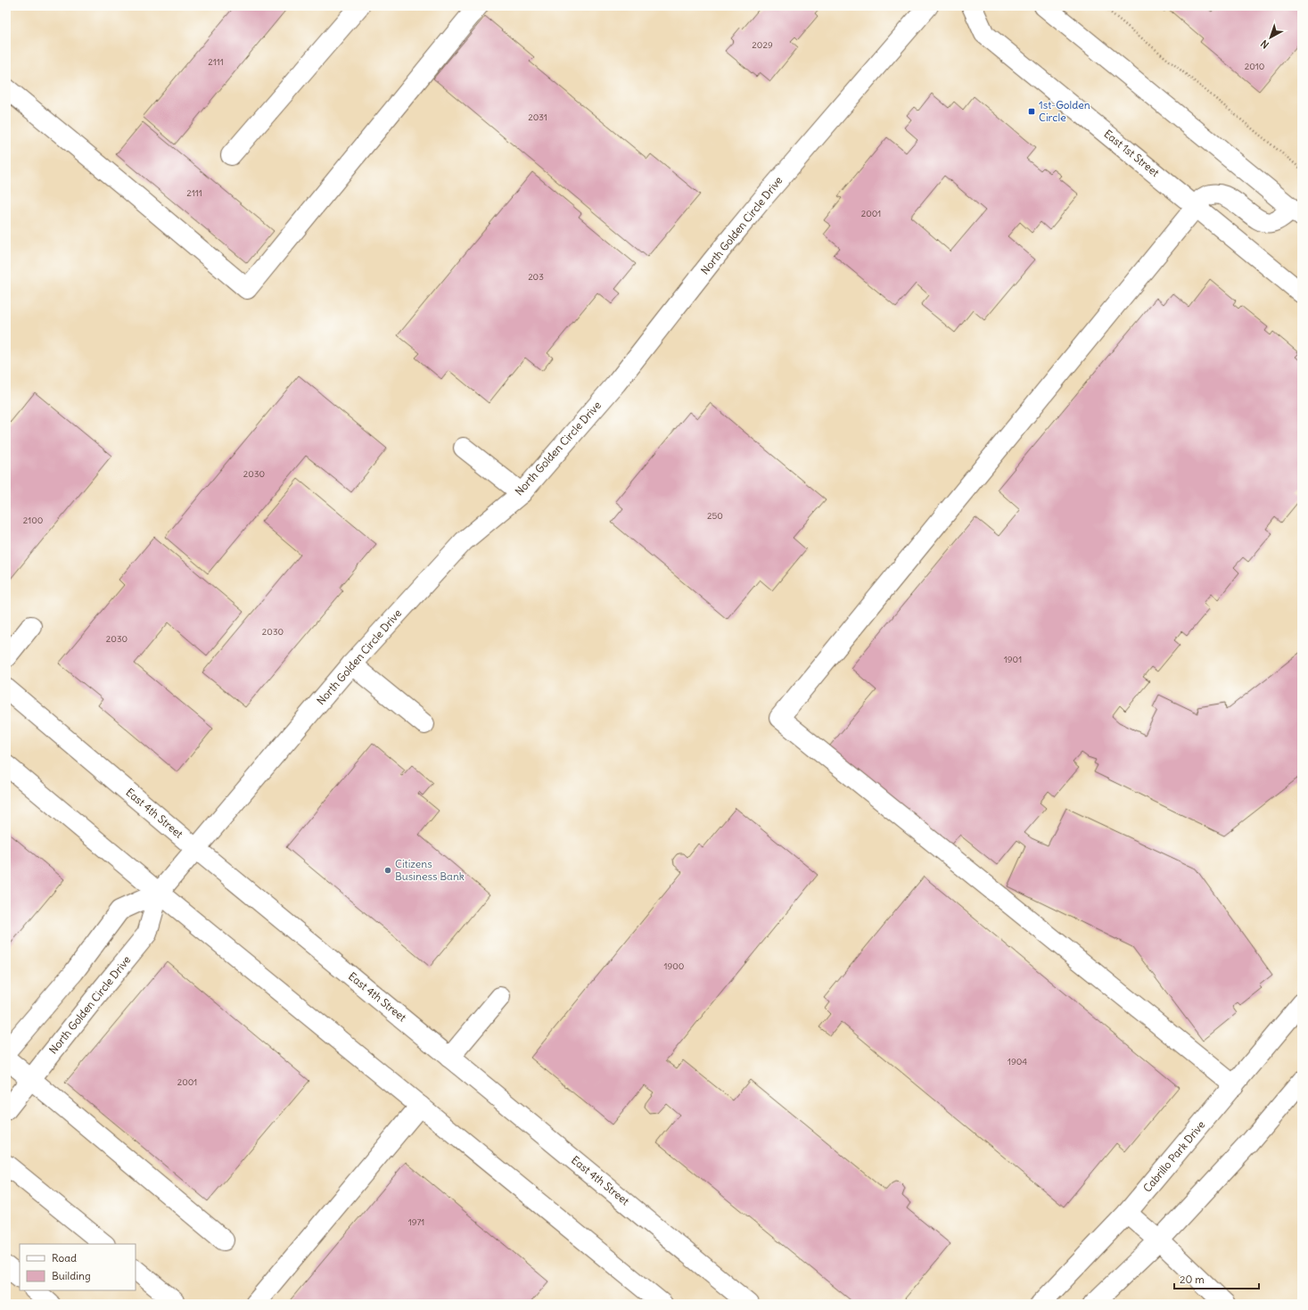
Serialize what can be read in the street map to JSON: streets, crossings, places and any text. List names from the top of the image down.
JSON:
{
  "streets": {
    "main road": [
      "East 1st Street",
      "North Golden Circle Drive",
      "East 4th Street",
      "Cabrillo Park Drive"
    ]
  },
  "crossings": [
    ["North Golden Circle Drive", "East 4th Street"]
  ],
  "places": {
    "transit": ["1st-Golden Circle"],
    "other": ["Citizens Business Bank"]
  },
  "house_numbers": [
    "2029",
    "2111",
    "2010",
    "2031",
    "2111",
    "2001",
    "203",
    "2030",
    "250",
    "2100",
    "2030",
    "2030",
    "1901",
    "1900",
    "1904",
    "2001",
    "1971"
  ],
  "legend": ["Road", "Building"],
  "scale_bar": "20 m",
  "north": "bottom left"
}
